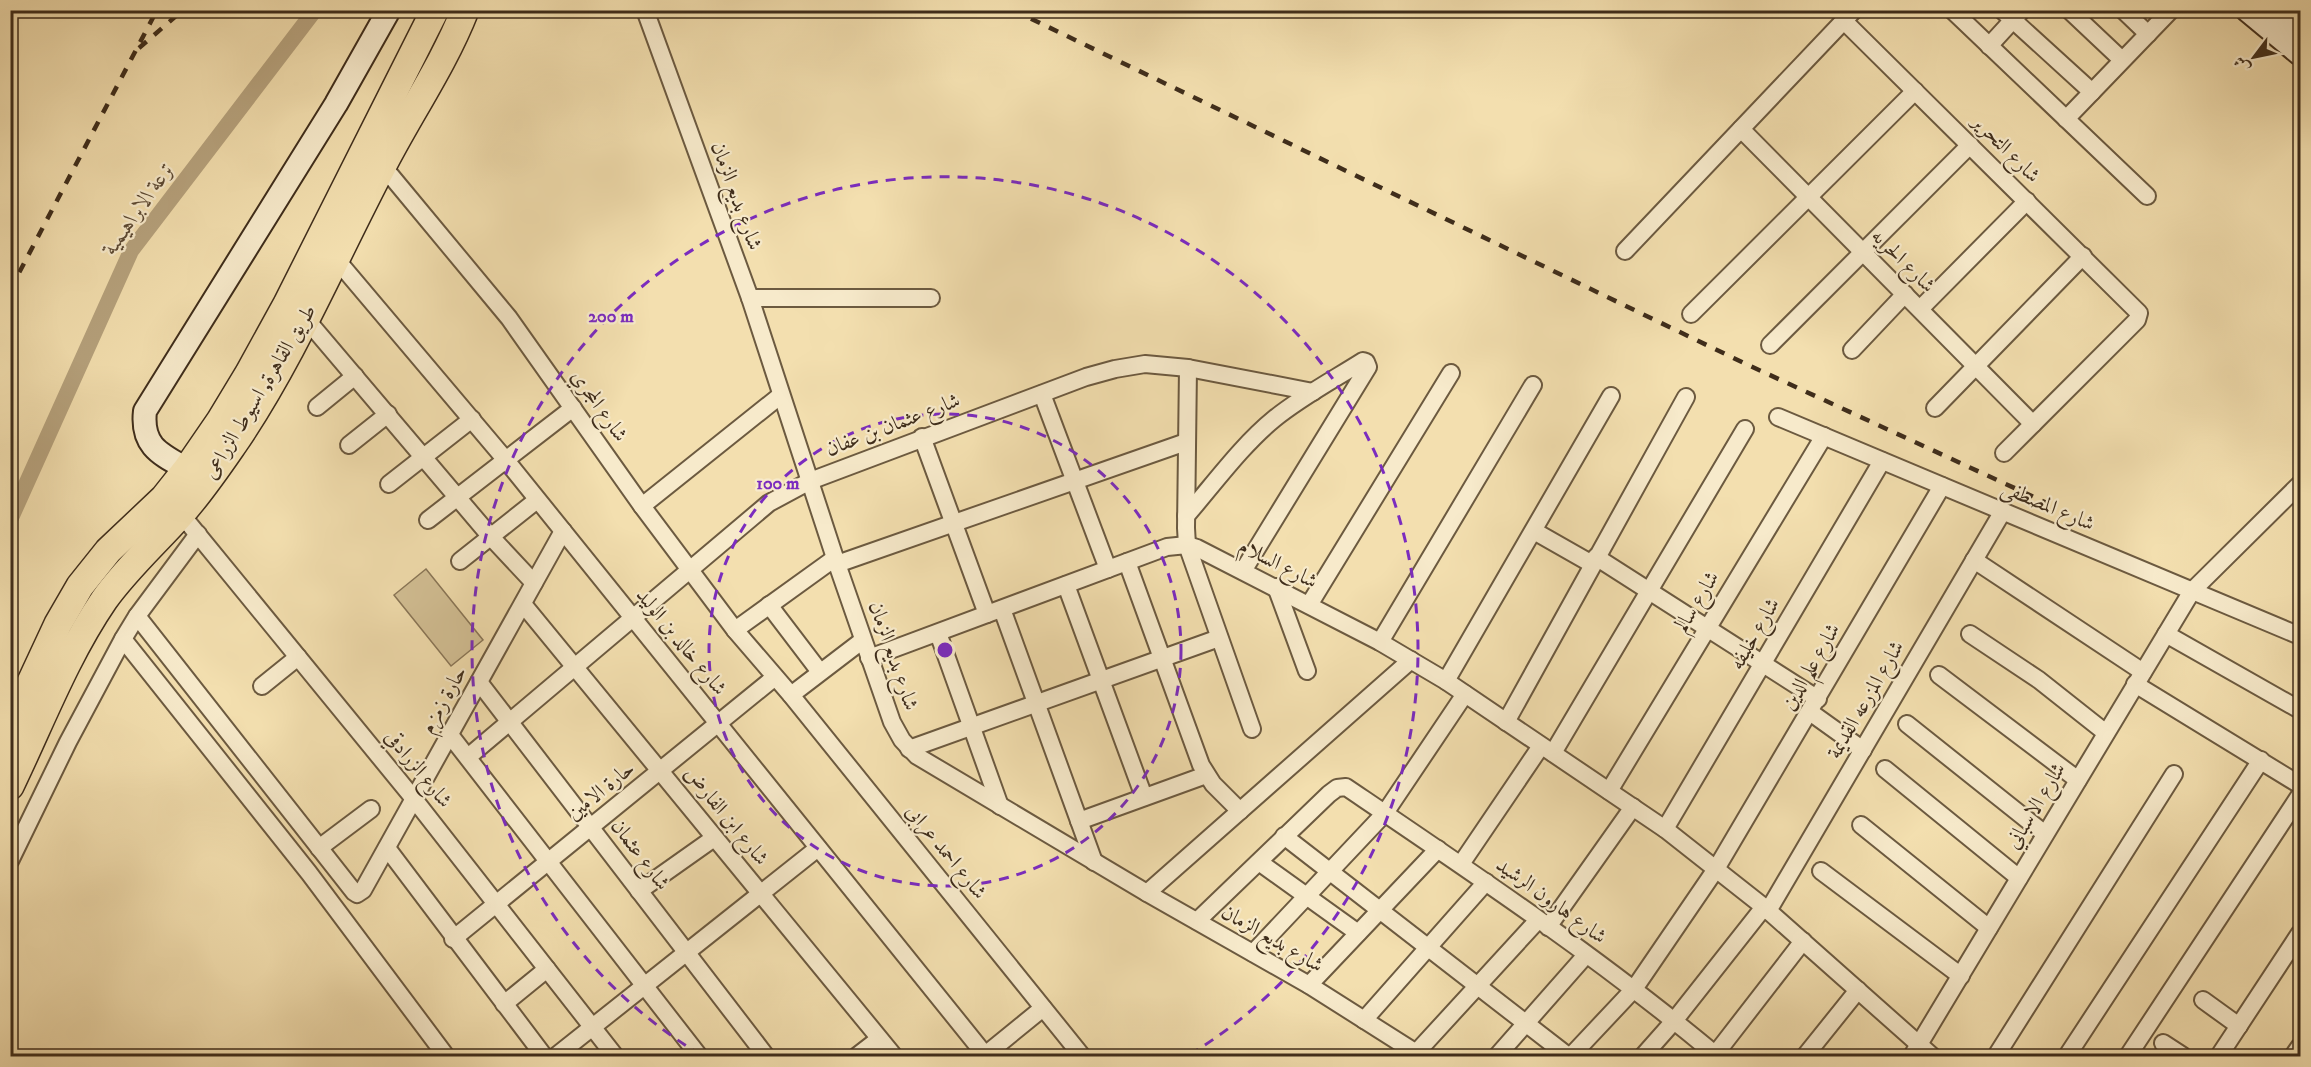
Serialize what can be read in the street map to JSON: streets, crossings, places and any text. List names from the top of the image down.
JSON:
{
  "streets": {
    "highway": ["طريق القاهرة, اسيوط الزراعى"],
    "street": [
      "شارع التحرير",
      "شارع بديع الزمان",
      "شارع الحريه",
      "شارع المجري",
      "شارع عثمان بن عفان",
      "شارع المصطفى",
      "شارع السلام",
      "شارع سالم",
      "شارع خليفه",
      "شارع خالد بن الوليد",
      "شارع علم الدين",
      "حارة زمزم",
      "شارع المزرعه القديمة",
      "شارع الزرادقي",
      "حارة الامين",
      "شارع الاسباني",
      "شارع ابن الفارض",
      "شارع احمد عرابى",
      "شارع عثمان",
      "شارع هارون الرشيد"
    ]
  },
  "crossings": [
    ["شارع التحرير", "شارع الحريه"],
    ["شارع بديع الزمان", "شارع عثمان بن عفان"],
    ["طريق القاهرة, اسيوط الزراعى", "شارع المجري"],
    ["طريق القاهرة, اسيوط الزراعى", "شارع خالد بن الوليد"],
    ["طريق القاهرة, اسيوط الزراعى", "شارع الزرادقي"],
    ["شارع المجري", "شارع عثمان بن عفان"],
    ["شارع المجري", "حارة الامين"],
    ["شارع المجري", "شارع احمد عرابى"],
    ["شارع عثمان بن عفان", "شارع خالد بن الوليد"],
    ["شارع عثمان بن عفان", "شارع ابن الفارض"],
    ["شارع عثمان بن عفان", "شارع عثمان"],
    ["شارع المصطفى", "شارع سالم"],
    ["شارع المصطفى", "شارع خليفه"],
    ["شارع المصطفى", "شارع علم الدين"],
    ["شارع المصطفى", "شارع المزرعه القديمة"],
    ["شارع المصطفى", "شارع الاسباني"],
    ["شارع السلام", "شارع سالم"],
    ["شارع السلام", "شارع خليفه"],
    ["شارع السلام", "شارع علم الدين"],
    ["شارع السلام", "شارع المزرعه القديمة"],
    ["شارع السلام", "شارع الاسباني"],
    ["شارع خالد بن الوليد", "حارة زمزم"],
    ["شارع خالد بن الوليد", "حارة الامين"],
    ["شارع علم الدين", "شارع هارون الرشيد"],
    ["حارة زمزم", "شارع الزرادقي"],
    ["حارة زمزم", "شارع ابن الفارض"],
    ["حارة زمزم", "شارع عثمان"],
    ["شارع المزرعه القديمة", "شارع هارون الرشيد"],
    ["شارع الزرادقي", "حارة الامين"],
    ["حارة الامين", "شارع ابن الفارض"],
    ["حارة الامين", "شارع احمد عرابى"],
    ["حارة الامين", "شارع عثمان"]
  ],
  "water": ["ترعة الابراهيمية"],
  "north": "bottom left",
  "rings": ["200 m", "100 m"]
}
